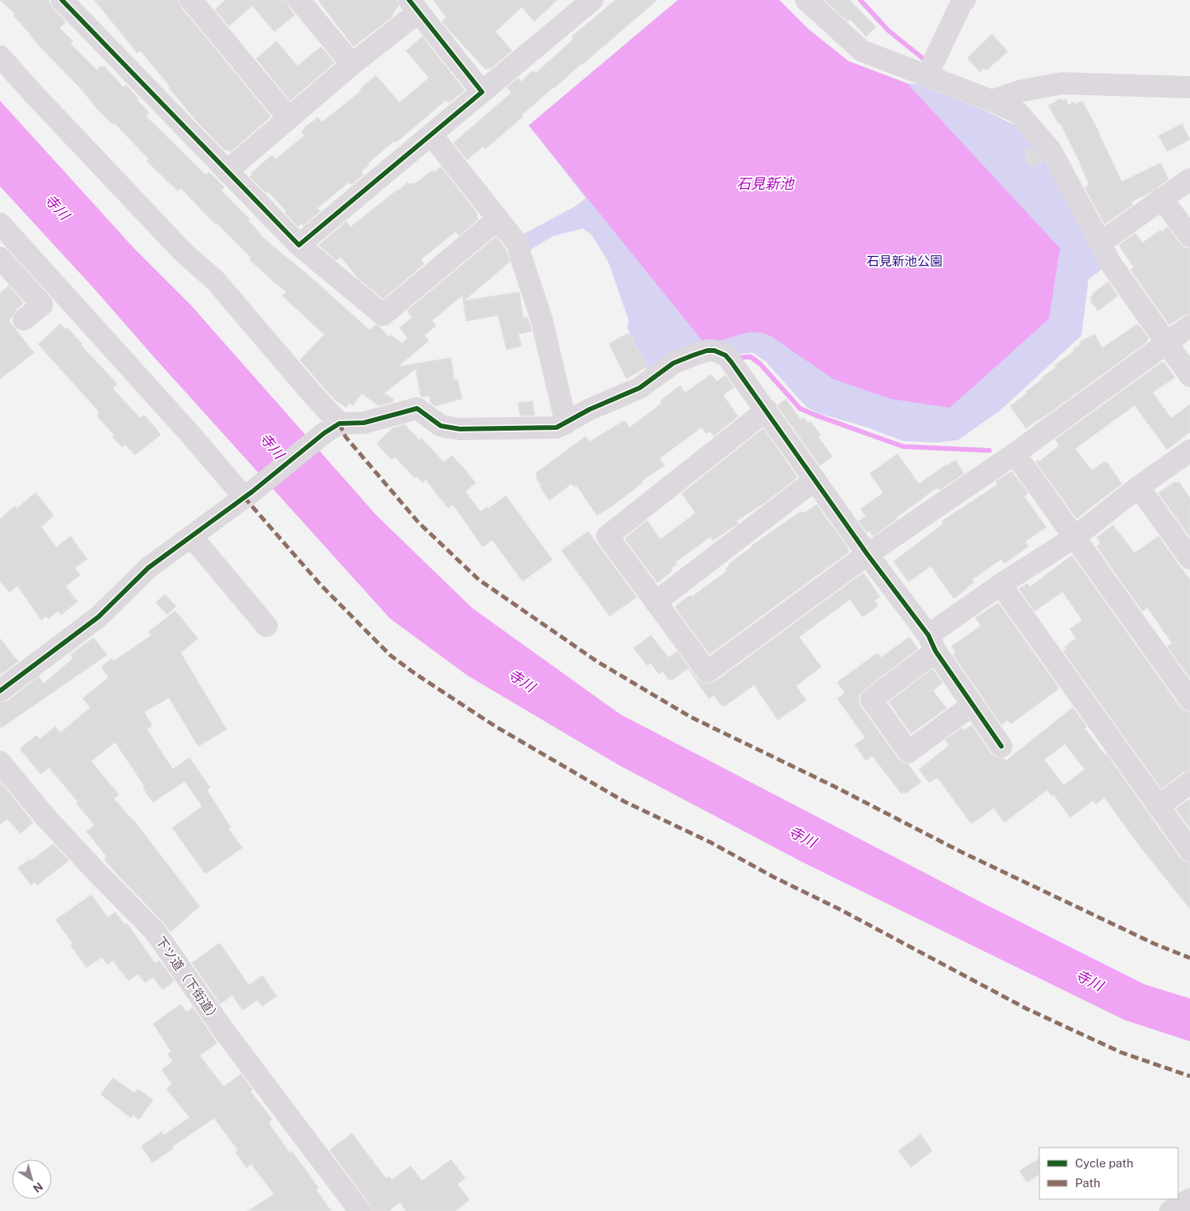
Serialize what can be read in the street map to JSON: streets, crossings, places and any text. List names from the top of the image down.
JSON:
{
  "streets": {
    "street": ["下ツ道（下街道）"]
  },
  "water": ["石見新池", "寺川"],
  "parks": ["石見新池公園"],
  "legend": ["Cycle path", "Path"],
  "north": "bottom right"
}
